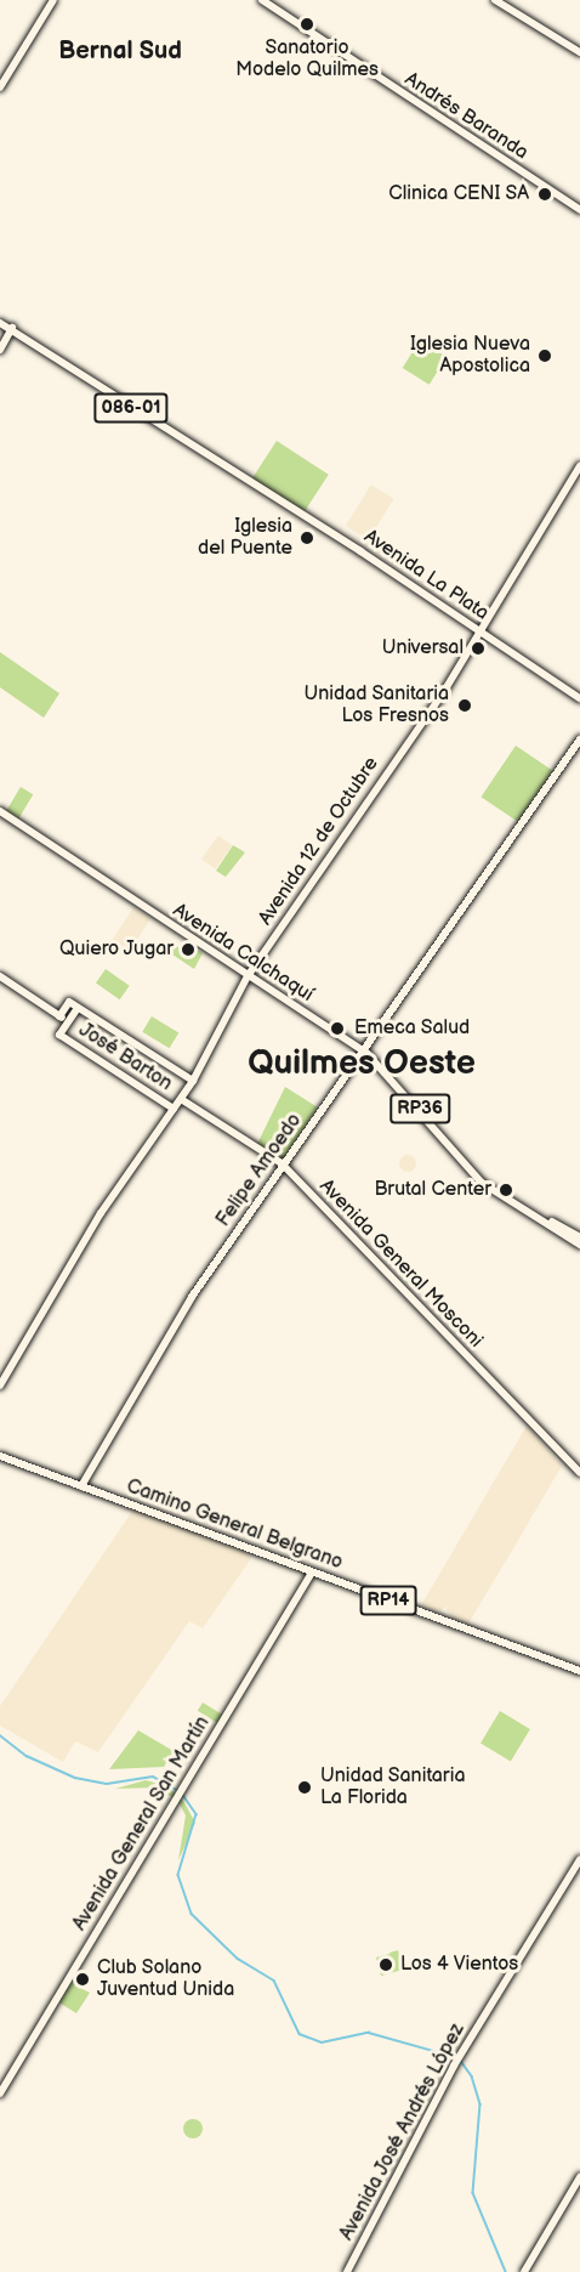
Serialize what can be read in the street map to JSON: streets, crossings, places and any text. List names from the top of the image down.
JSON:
{
  "streets": {
    "main road": [
      "Andrés Baranda",
      "086-01",
      "Avenida La Plata",
      "Avenida 12 de Octubre",
      "Avenida Calchaquí",
      "José Barton",
      "RP36",
      "Felipe Amoedo",
      "Avenida General Mosconi",
      "Camino General Belgrano",
      "RP14",
      "Avenida General San Martín",
      "Avenida José Andrés López"
    ]
  },
  "crossings": [
    ["086-01", "Avenida La Plata"],
    ["Avenida La Plata", "Avenida 12 de Octubre"],
    ["Avenida 12 de Octubre", "Avenida Calchaquí"],
    ["Avenida 12 de Octubre", "José Barton"],
    ["Avenida 12 de Octubre", "Avenida General Mosconi"],
    ["Avenida Calchaquí", "Felipe Amoedo"],
    ["Felipe Amoedo", "Avenida General Mosconi"],
    ["Felipe Amoedo", "Camino General Belgrano"],
    ["Camino General Belgrano", "Avenida General San Martín"]
  ],
  "districts": ["Bernal Sud", "Quilmes Oeste"],
  "places": [
    "Sanatorio Modelo Quilmes",
    "Clinica CENI SA",
    "Iglesia Nueva Apostolica",
    "Iglesia del Puente",
    "Universal",
    "Unidad Sanitaria Los Fresnos",
    "Quiero Jugar",
    "Emeca Salud",
    "Brutal Center",
    "Unidad Sanitaria La Florida",
    "Los 4 Vientos",
    "Club Solano Juventud Unida"
  ]
}
